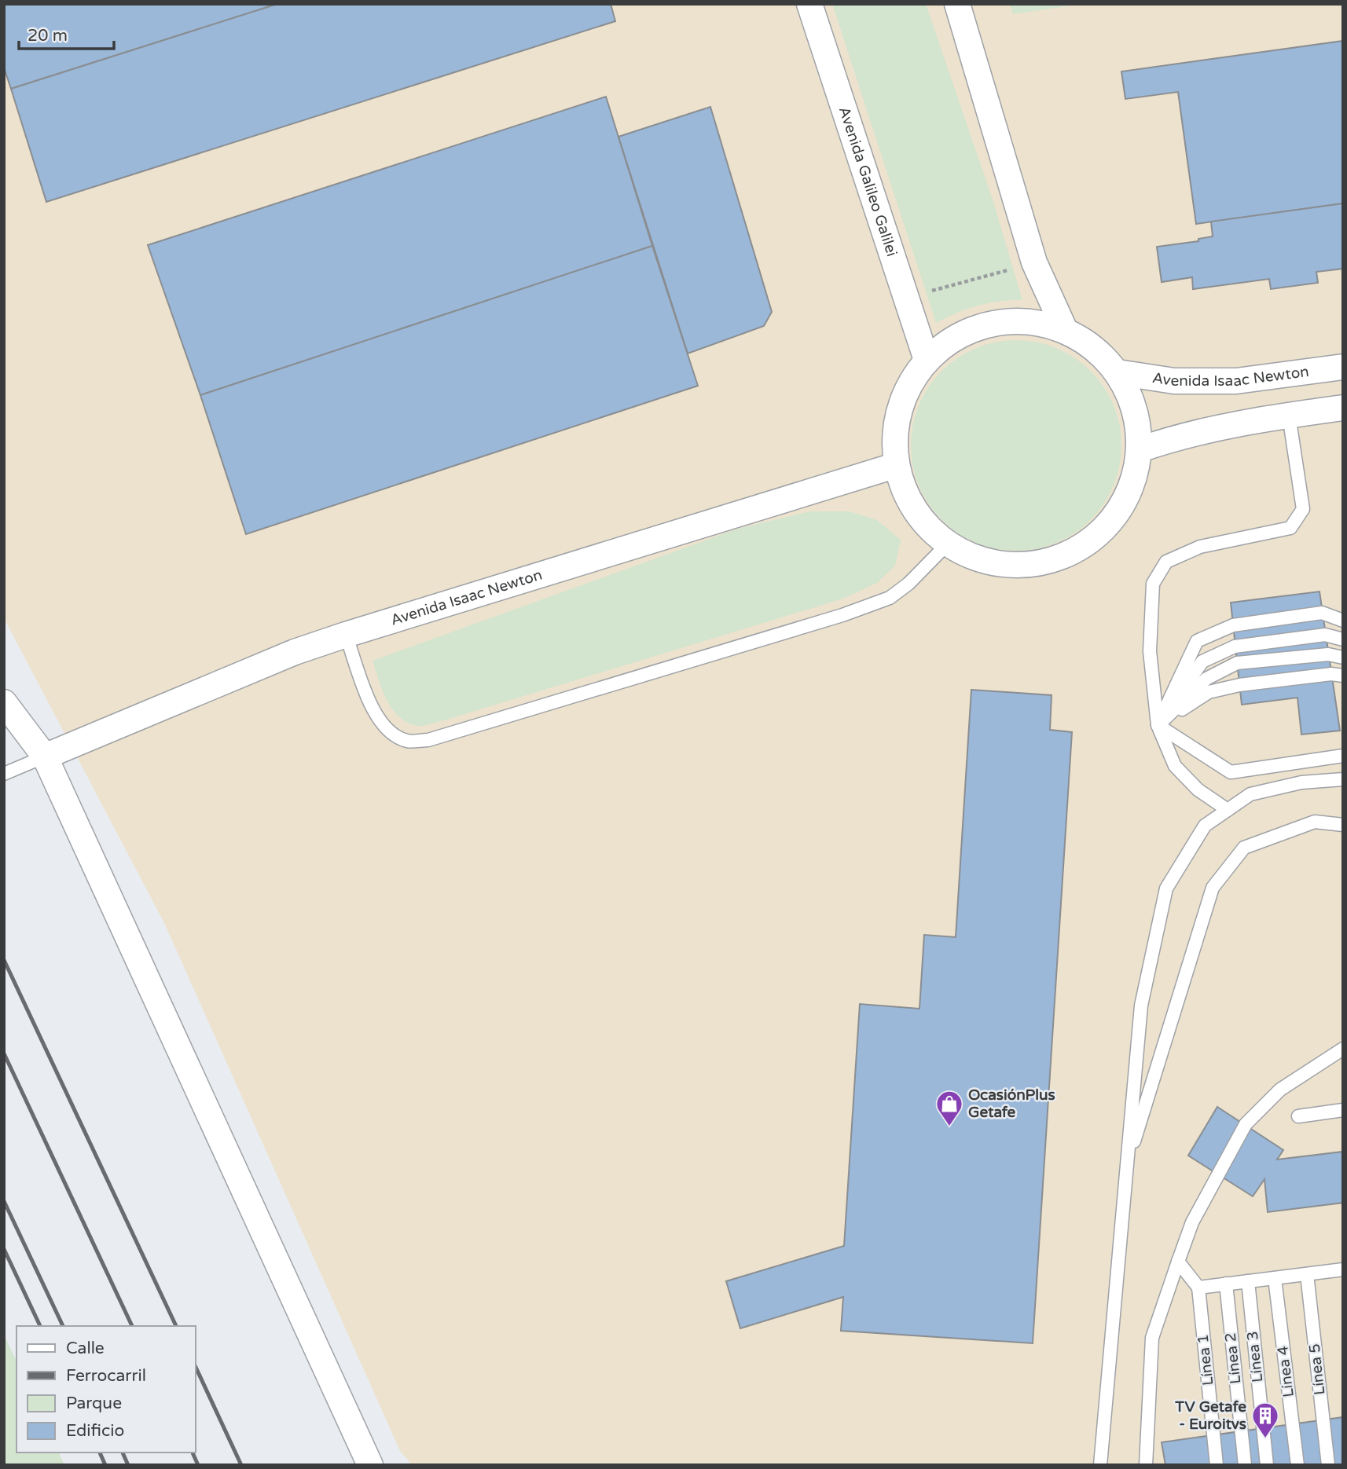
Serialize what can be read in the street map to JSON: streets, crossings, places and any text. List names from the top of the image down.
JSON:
{
  "streets": {
    "street": ["Avenida Galileo Galilei", "Avenida Isaac Newton"],
    "lane": [
      "Línea 3",
      "Línea 2",
      "Línea 1",
      "Línea 5",
      "Línea 4"
    ]
  },
  "places": {
    "shop": ["OcasiónPlus Getafe"],
    "building": ["TV Getafe - Euroitvs"]
  },
  "legend": [
    "Calle",
    "Ferrocarril",
    "Parque",
    "Edificio"
  ],
  "scale_bar": "20 m"
}
